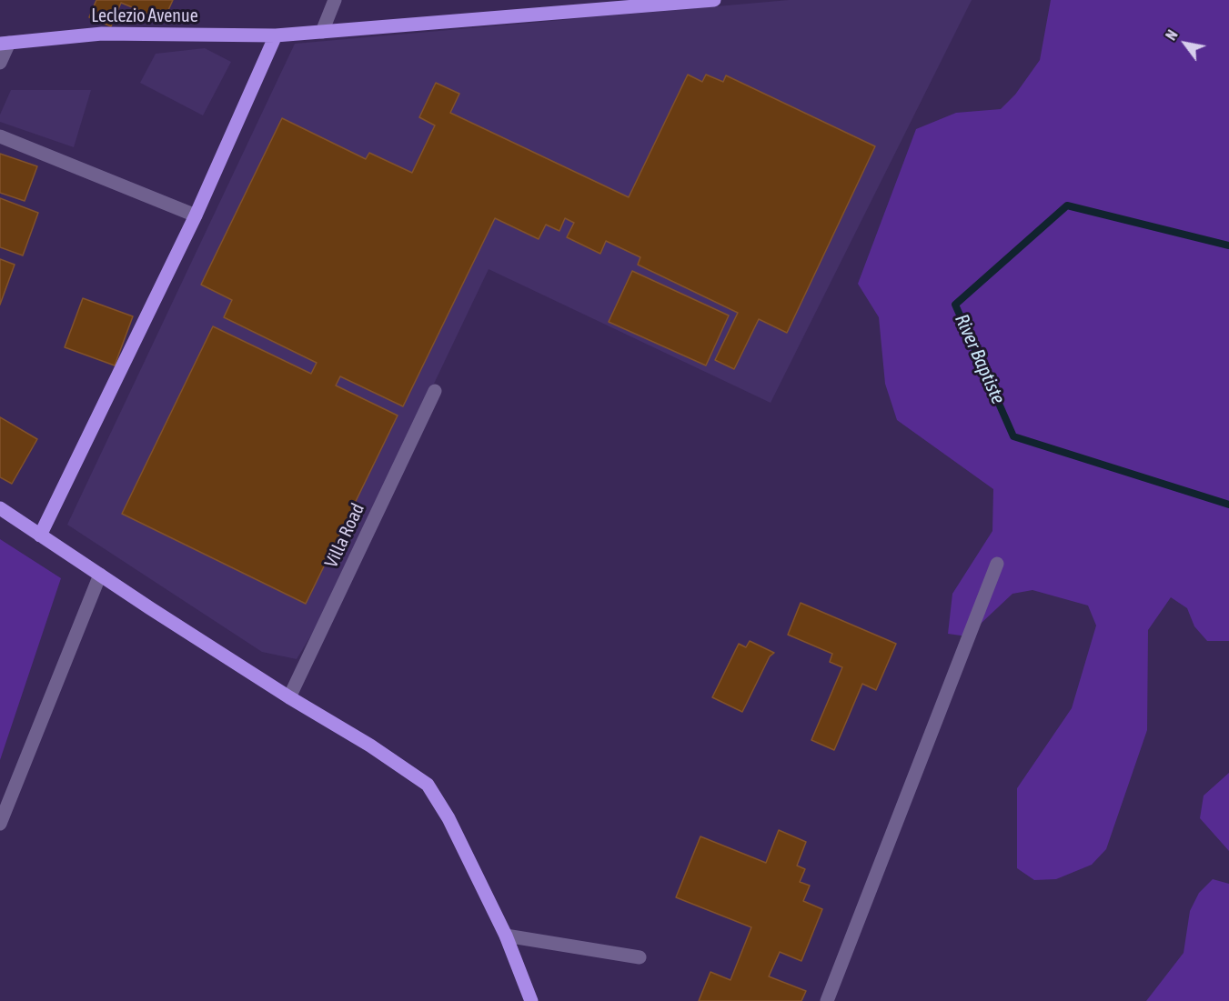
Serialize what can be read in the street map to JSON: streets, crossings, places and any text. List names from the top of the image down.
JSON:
{
  "streets": {
    "main road": ["Leclezio Avenue"],
    "street": ["Villa Road"]
  },
  "water": ["River Baptiste"],
  "north": "top left"
}
